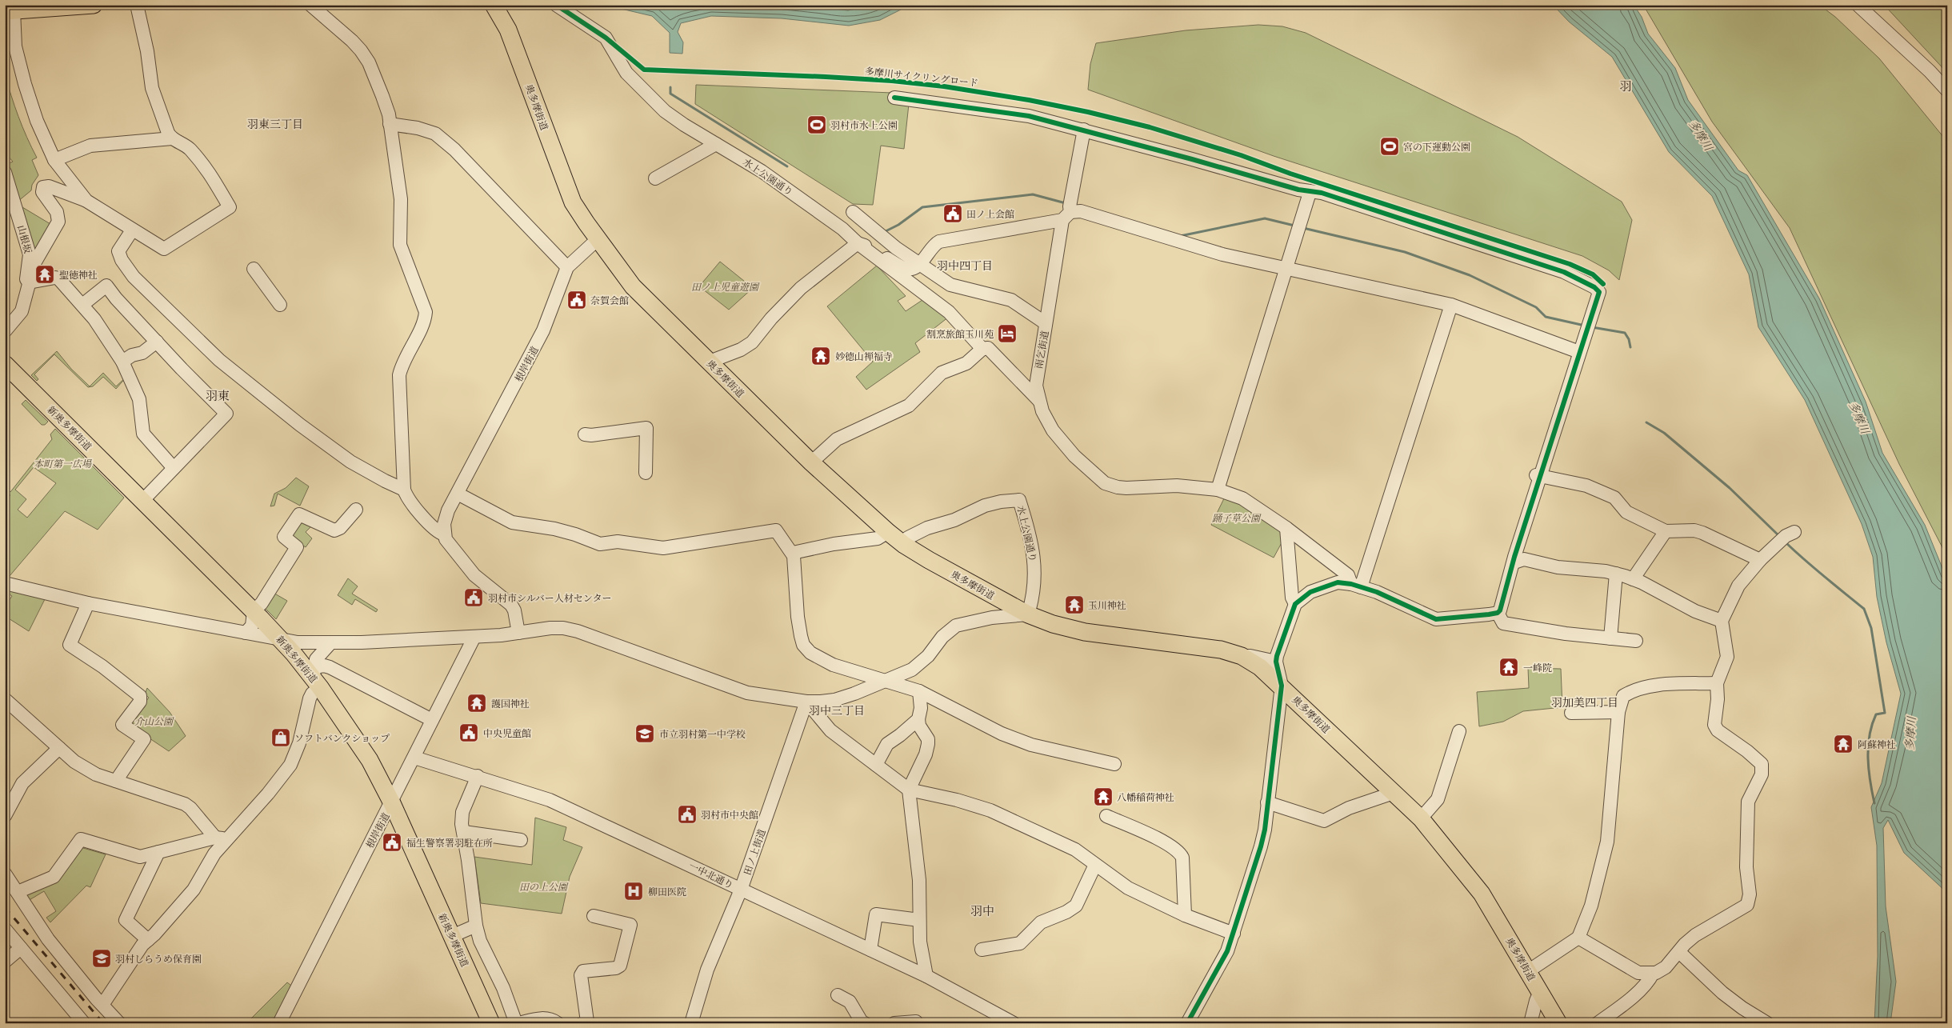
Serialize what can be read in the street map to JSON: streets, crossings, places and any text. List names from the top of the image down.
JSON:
{
  "streets": {
    "main road": ["奥多摩街道", "新奥多摩街道"],
    "street": [
      "水上公園通り",
      "山根坂",
      "雨乞街道",
      "根岸街道",
      "田ノ上街道",
      "一中北通り"
    ],
    "cycle path": ["多摩川サイクリングロード"]
  },
  "crossings": [
    ["奥多摩街道", "水上公園通り"],
    ["奥多摩街道", "根岸街道"],
    ["根岸街道", "新奥多摩街道"],
    ["根岸街道", "一中北通り"],
    ["田ノ上街道", "一中北通り"]
  ],
  "districts": [
    "羽",
    "羽東三丁目",
    "羽中四丁目",
    "羽東",
    "羽加美四丁目",
    "羽中三丁目",
    "羽中"
  ],
  "water": ["多摩川"],
  "parks": [
    "田ノ上児童遊園",
    "本町第一広場",
    "踊子草公園",
    "介山公園",
    "田の上公園"
  ],
  "places": {
    "sports": ["羽村市水上公園", "宮の下運動公園"],
    "public building": [
      "田ノ上会館",
      "奈賀会館",
      "羽村市シルバー人材センター",
      "中央児童館",
      "羽村市中央館",
      "福生警察署羽駐在所"
    ],
    "temple": [
      "聖徳神社",
      "妙德山禅福寺",
      "玉川神社",
      "一峰院",
      "護国神社",
      "阿蘇神社",
      "八幡稲荷神社"
    ],
    "hotel": ["割烹旅館玉川苑"],
    "school or university": ["市立羽村第一中学校", "羽村しらうめ保育園"],
    "shop": ["ソフトバンクショップ"],
    "hospital": ["柳田医院"]
  }
}
